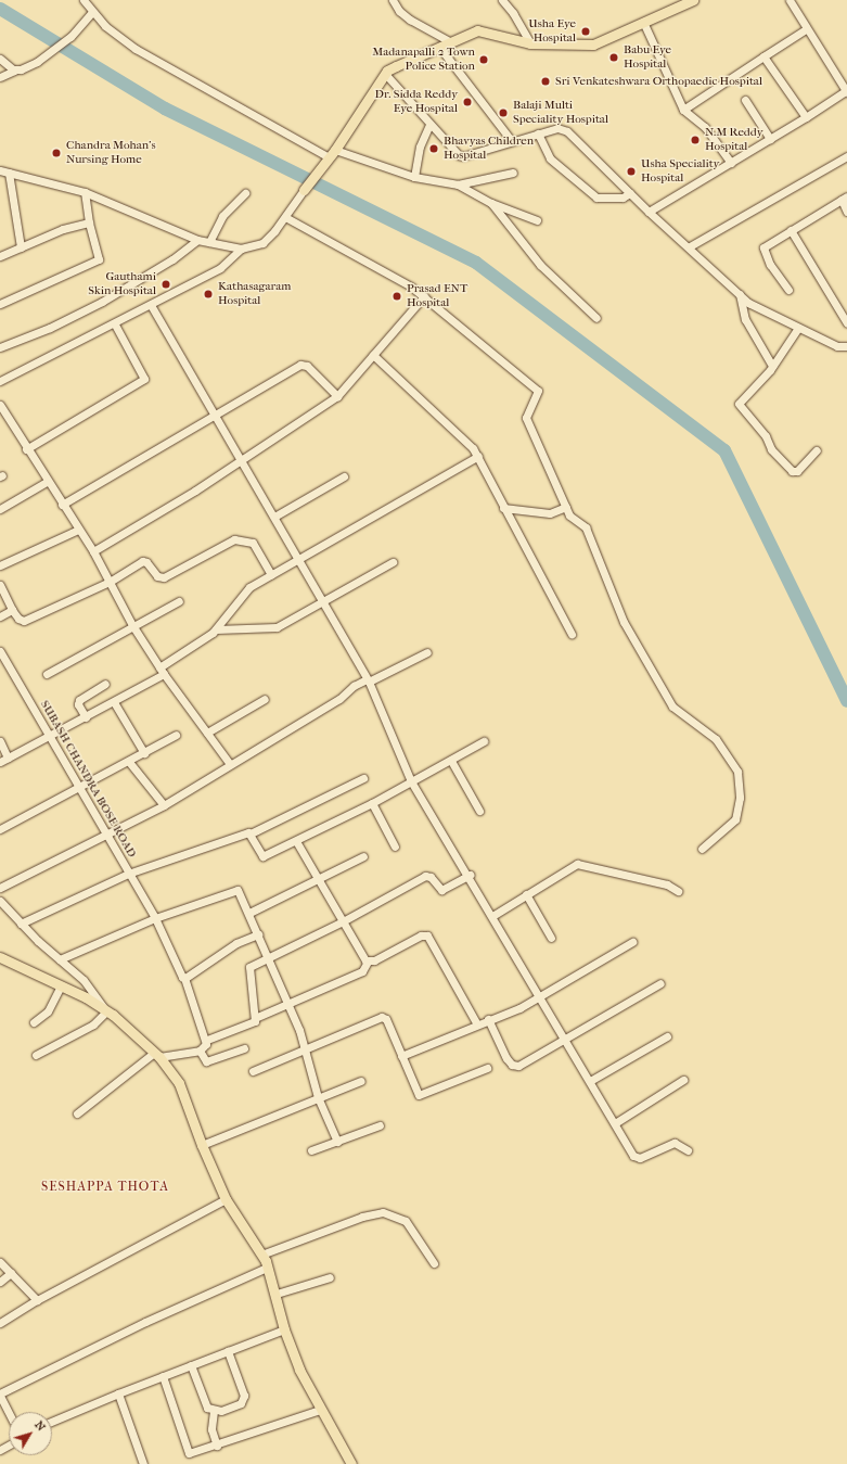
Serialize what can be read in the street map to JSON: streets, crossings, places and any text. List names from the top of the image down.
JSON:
{
  "streets": {
    "street": ["SUBASH CHANDRA BOSE ROAD"]
  },
  "districts": ["SESHAPPA THOTA"],
  "places": [
    "Usha Eye Hospital",
    "Babu Eye Hospital",
    "Madanapalli 2 Town Police Station",
    "Sri Venkateshwara Orthopaedic Hospital",
    "Dr. Sidda Reddy Eye Hospital",
    "Balaji Multi Speciality Hospital",
    "N.M Reddy Hospital",
    "Bhavyas Children Hospital",
    "Chandra Mohan's Nursing Home",
    "Usha Speciality Hospital",
    "Gauthami Skin Hospital",
    "Kathasagaram Hospital",
    "Prasad ENT Hospital"
  ],
  "north": "top right"
}
